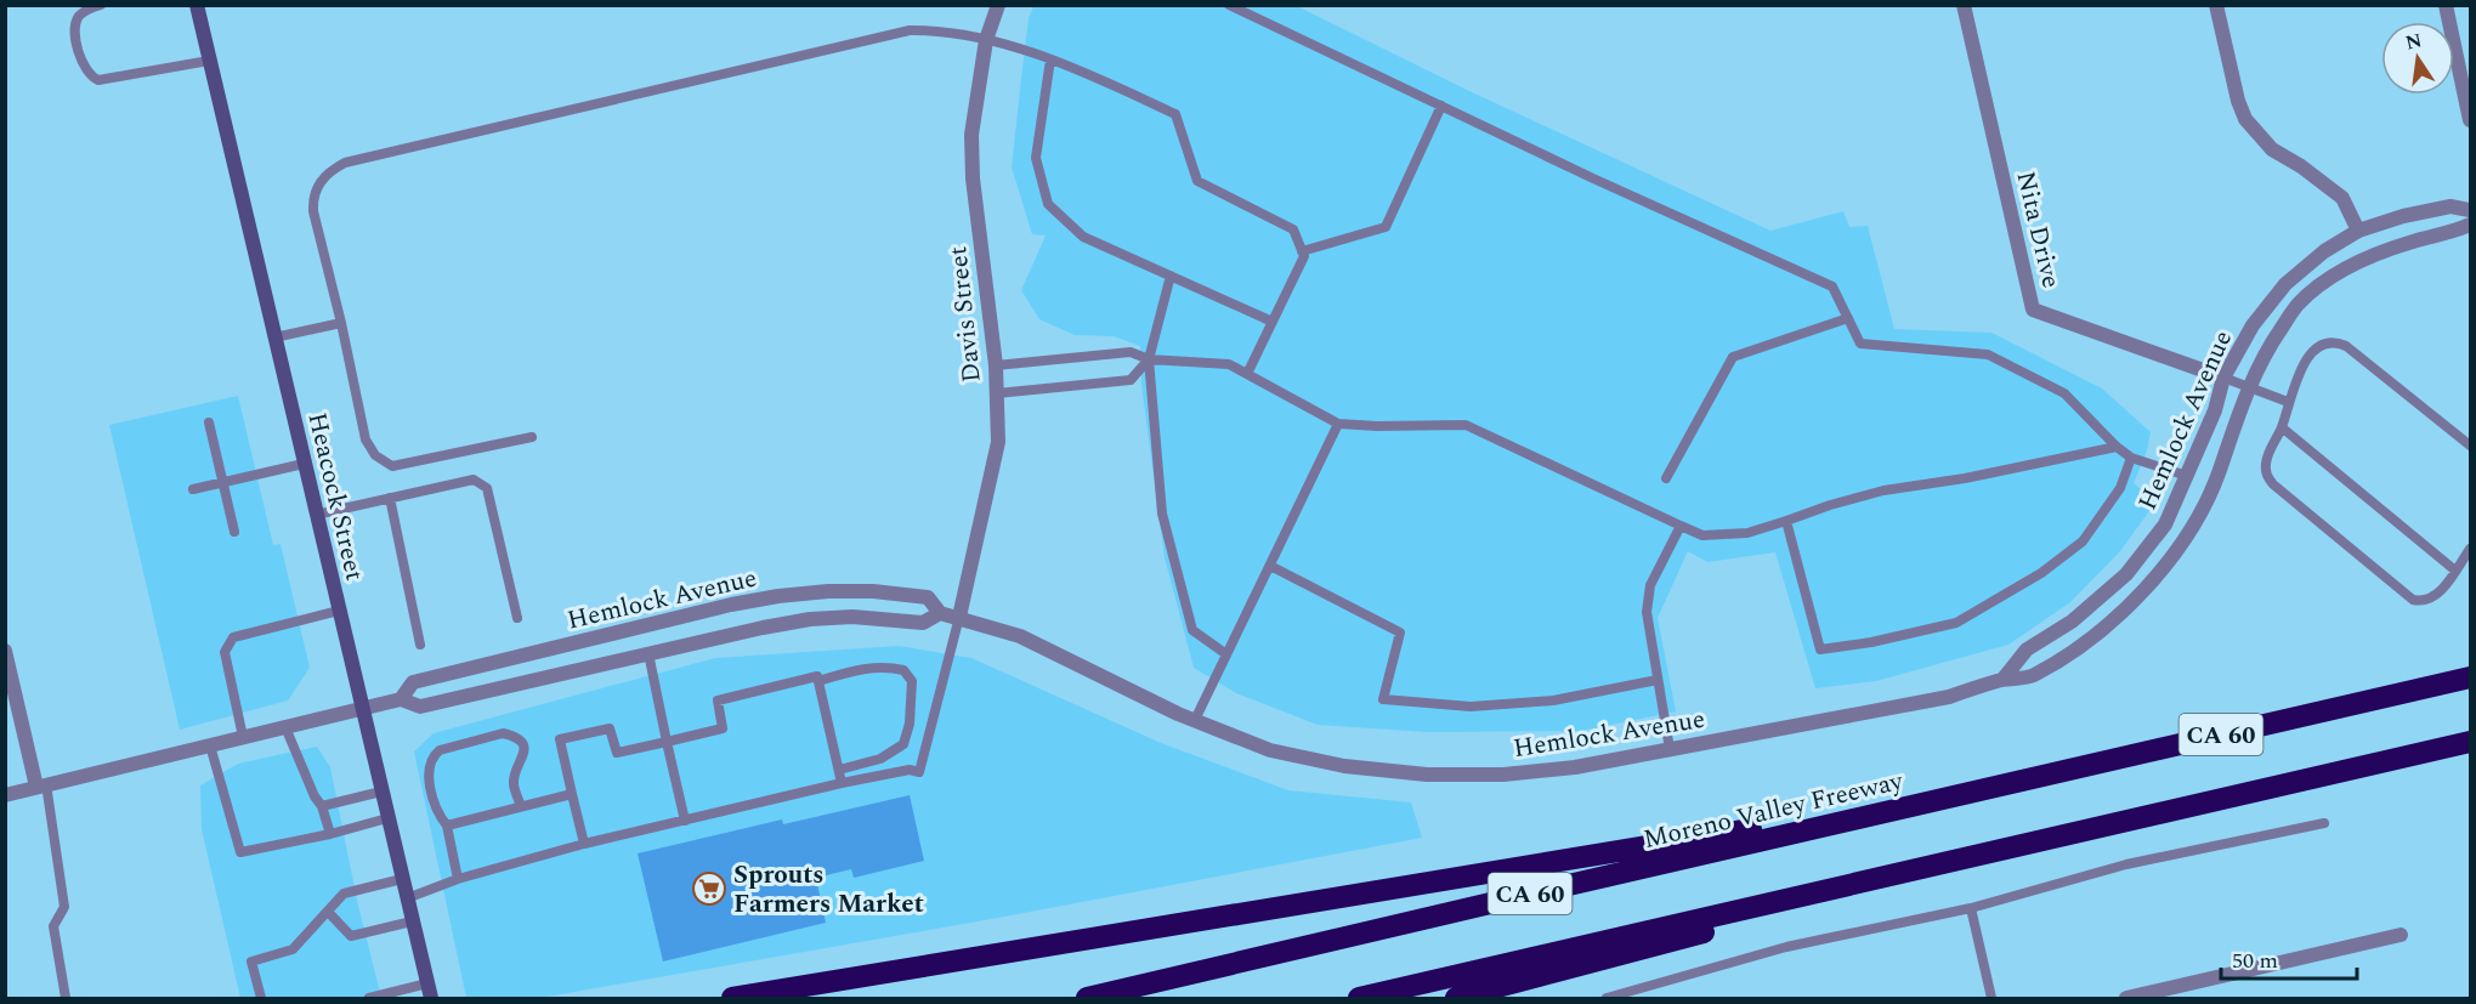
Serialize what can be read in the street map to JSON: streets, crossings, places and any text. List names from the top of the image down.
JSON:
{
  "streets": {
    "highway": ["CA 60", "Moreno Valley Freeway"],
    "main road": ["Heacock Street"],
    "street": ["Nita Drive", "Davis Street", "Hemlock Avenue"]
  },
  "crossings": [
    ["Nita Drive", "Hemlock Avenue"],
    ["Davis Street", "Hemlock Avenue"],
    ["Hemlock Avenue", "Heacock Street"]
  ],
  "places": {
    "supermarket": ["Sprouts Farmers Market"]
  },
  "scale_bar": "50 m",
  "north": "top"
}
